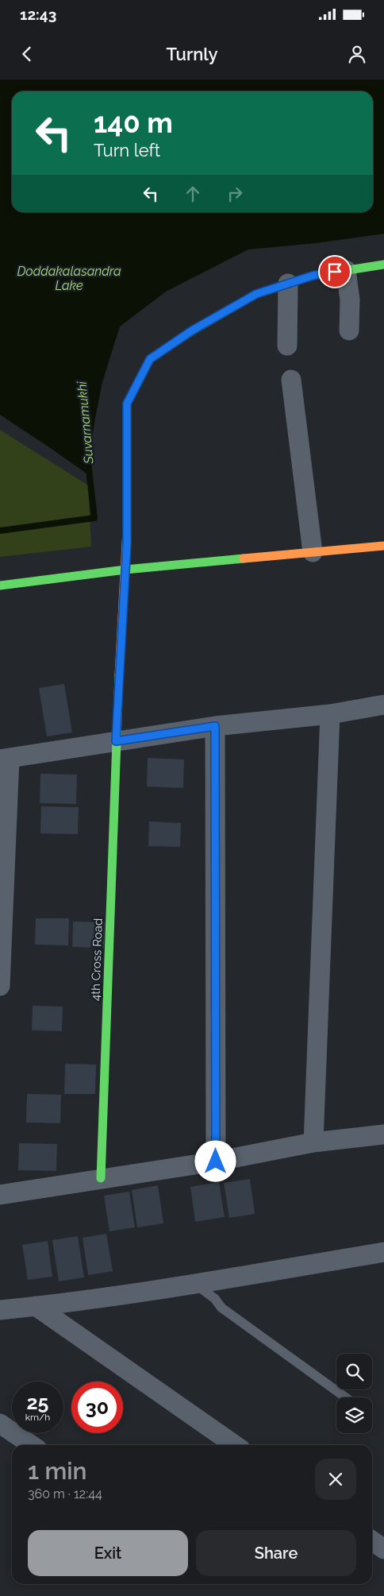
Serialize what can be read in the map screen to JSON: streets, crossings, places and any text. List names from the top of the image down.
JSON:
{
  "streets": {
    "street": ["4th Cross Road"]
  },
  "water": ["Doddakalasandra Lake", "Suvarnamukhi"],
  "page": {
    "status": "12:43",
    "header": "Turnly",
    "turn": ["140 m", "Turn left"],
    "speed": "25 km/h",
    "limit": "30",
    "heading": ["1 min", "360 m · 12:44"],
    "buttons": ["Exit", "Share"]
  }
}
